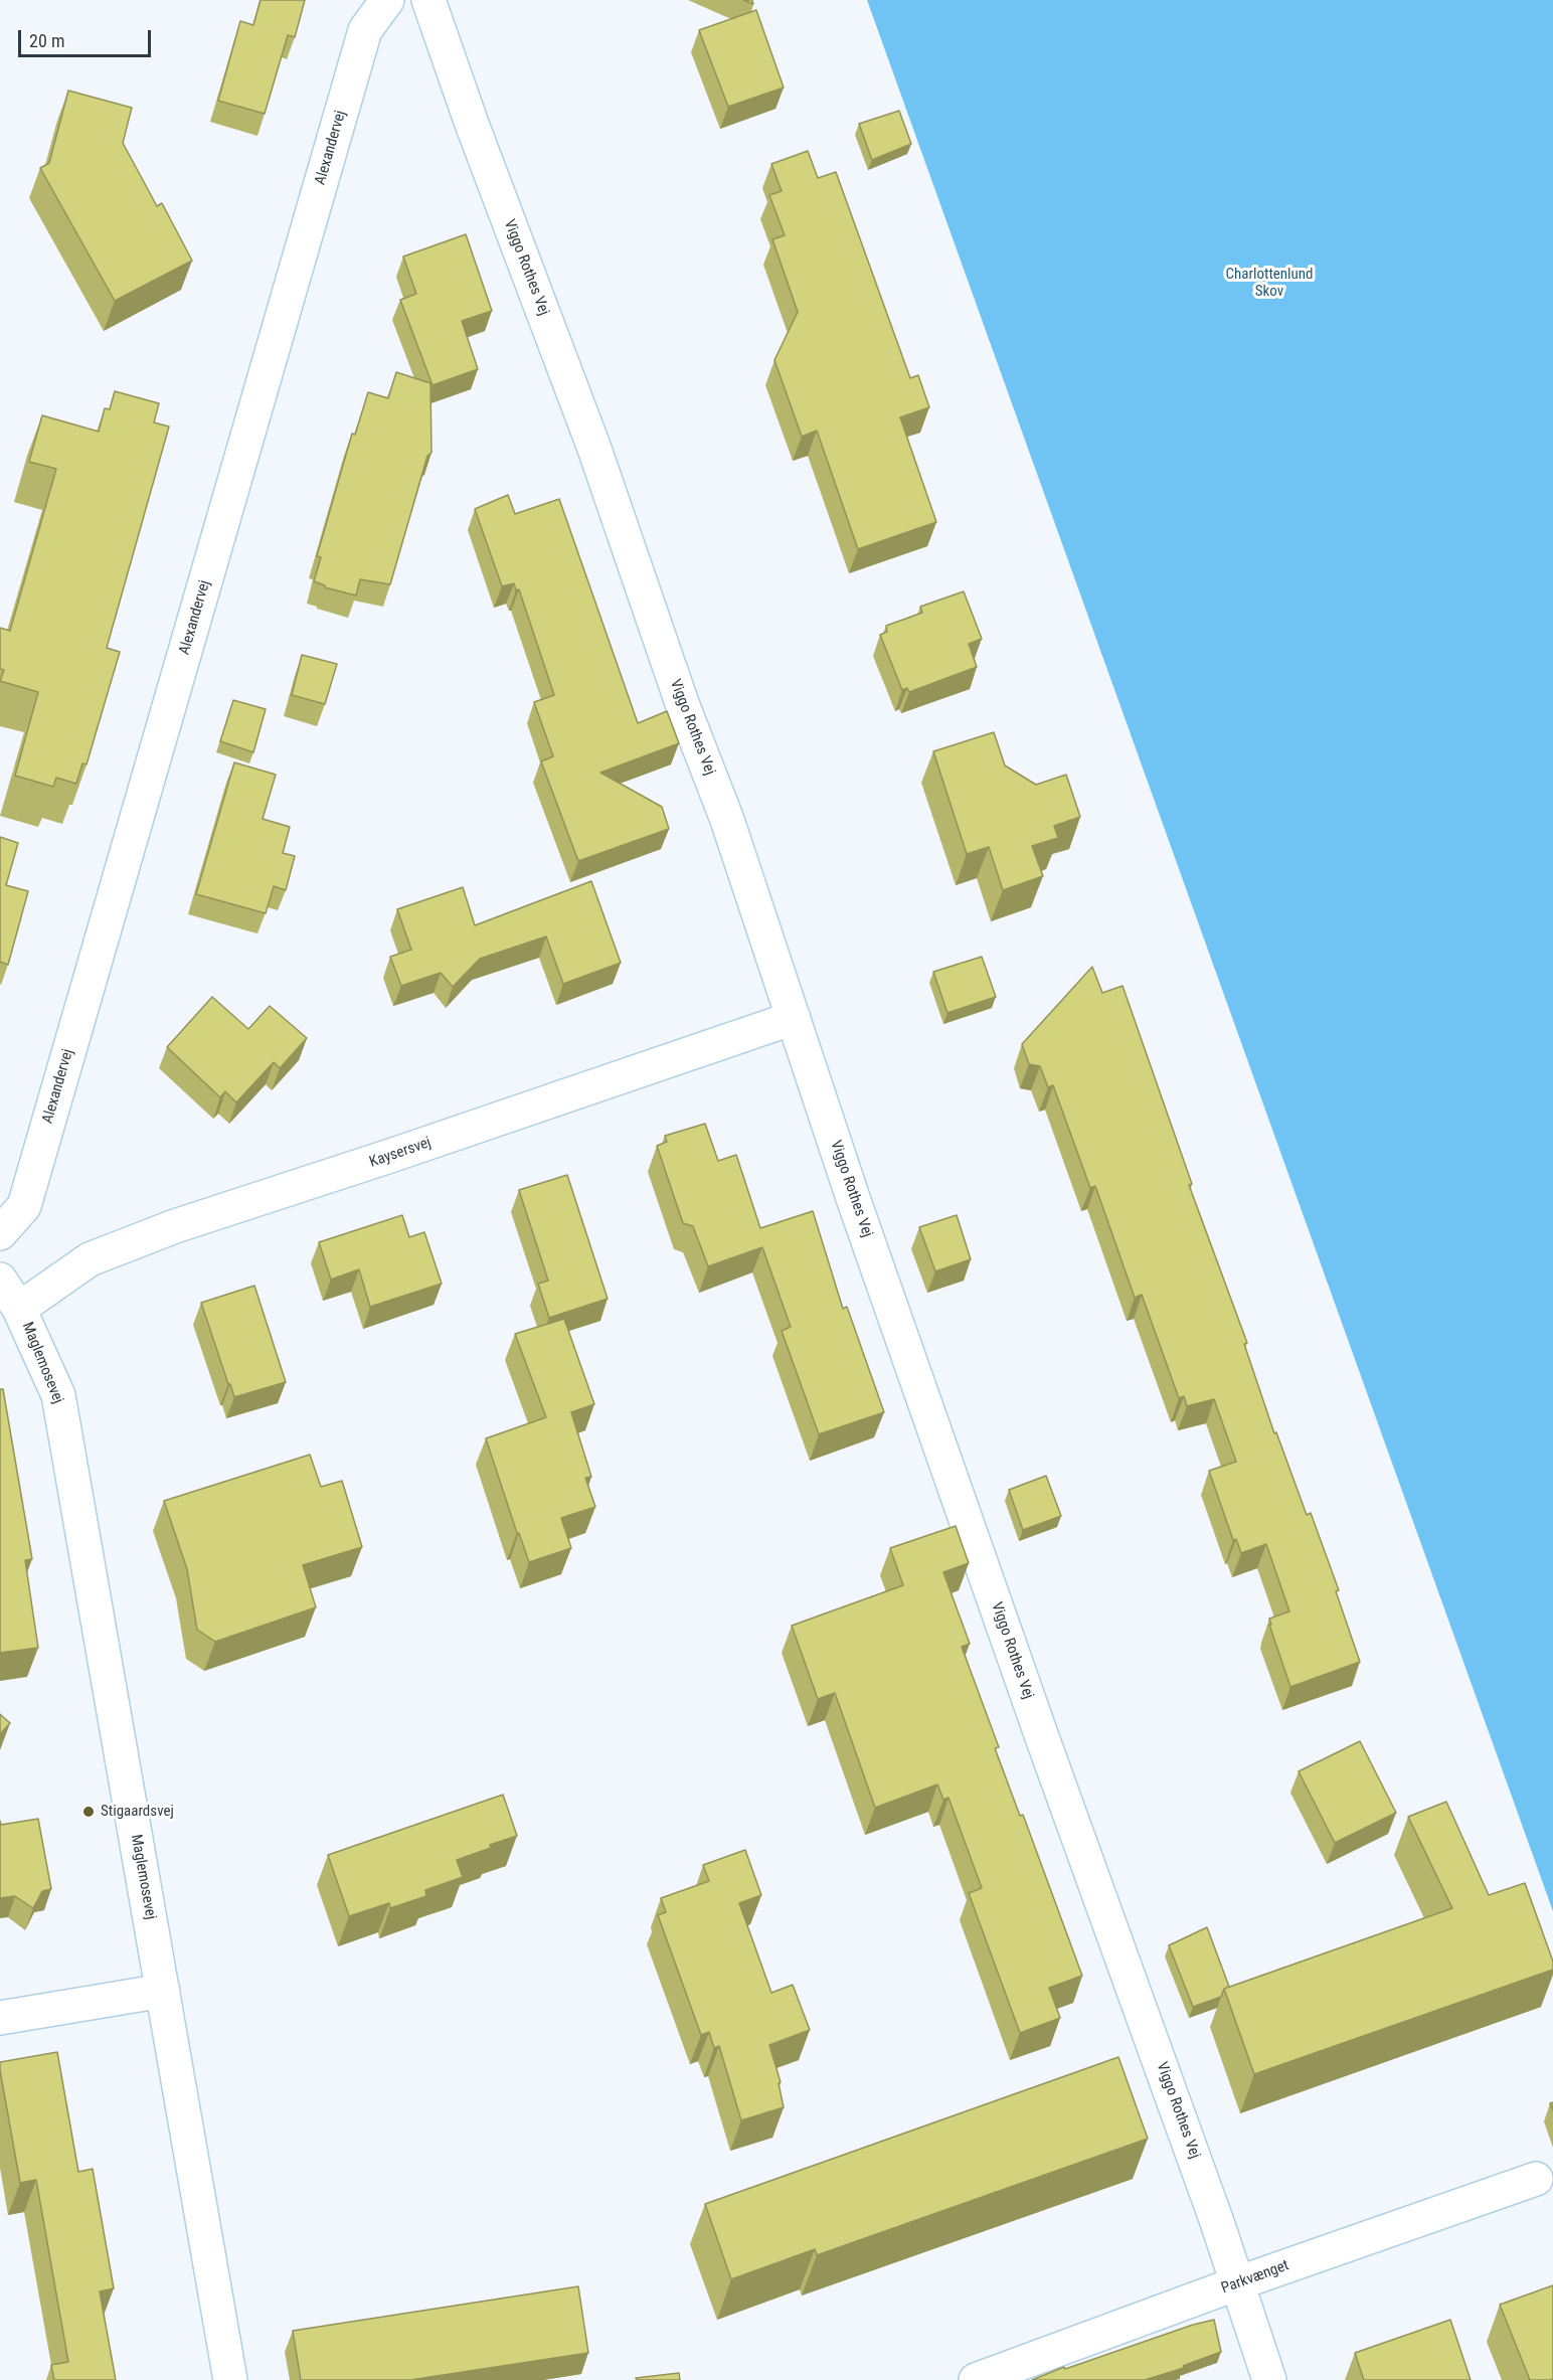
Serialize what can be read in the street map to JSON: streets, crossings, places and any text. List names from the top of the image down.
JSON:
{
  "streets": {
    "street": [
      "Alexandervej",
      "Viggo Rothes Vej",
      "Kaysersvej",
      "Maglemosevej",
      "Parkvænget"
    ]
  },
  "crossings": [
    ["Viggo Rothes Vej", "Kaysersvej"],
    ["Viggo Rothes Vej", "Parkvænget"],
    ["Kaysersvej", "Maglemosevej"]
  ],
  "parks": ["Charlottenlund Skov"],
  "places": ["Stigaardsvej"],
  "scale_bar": "20 m"
}
